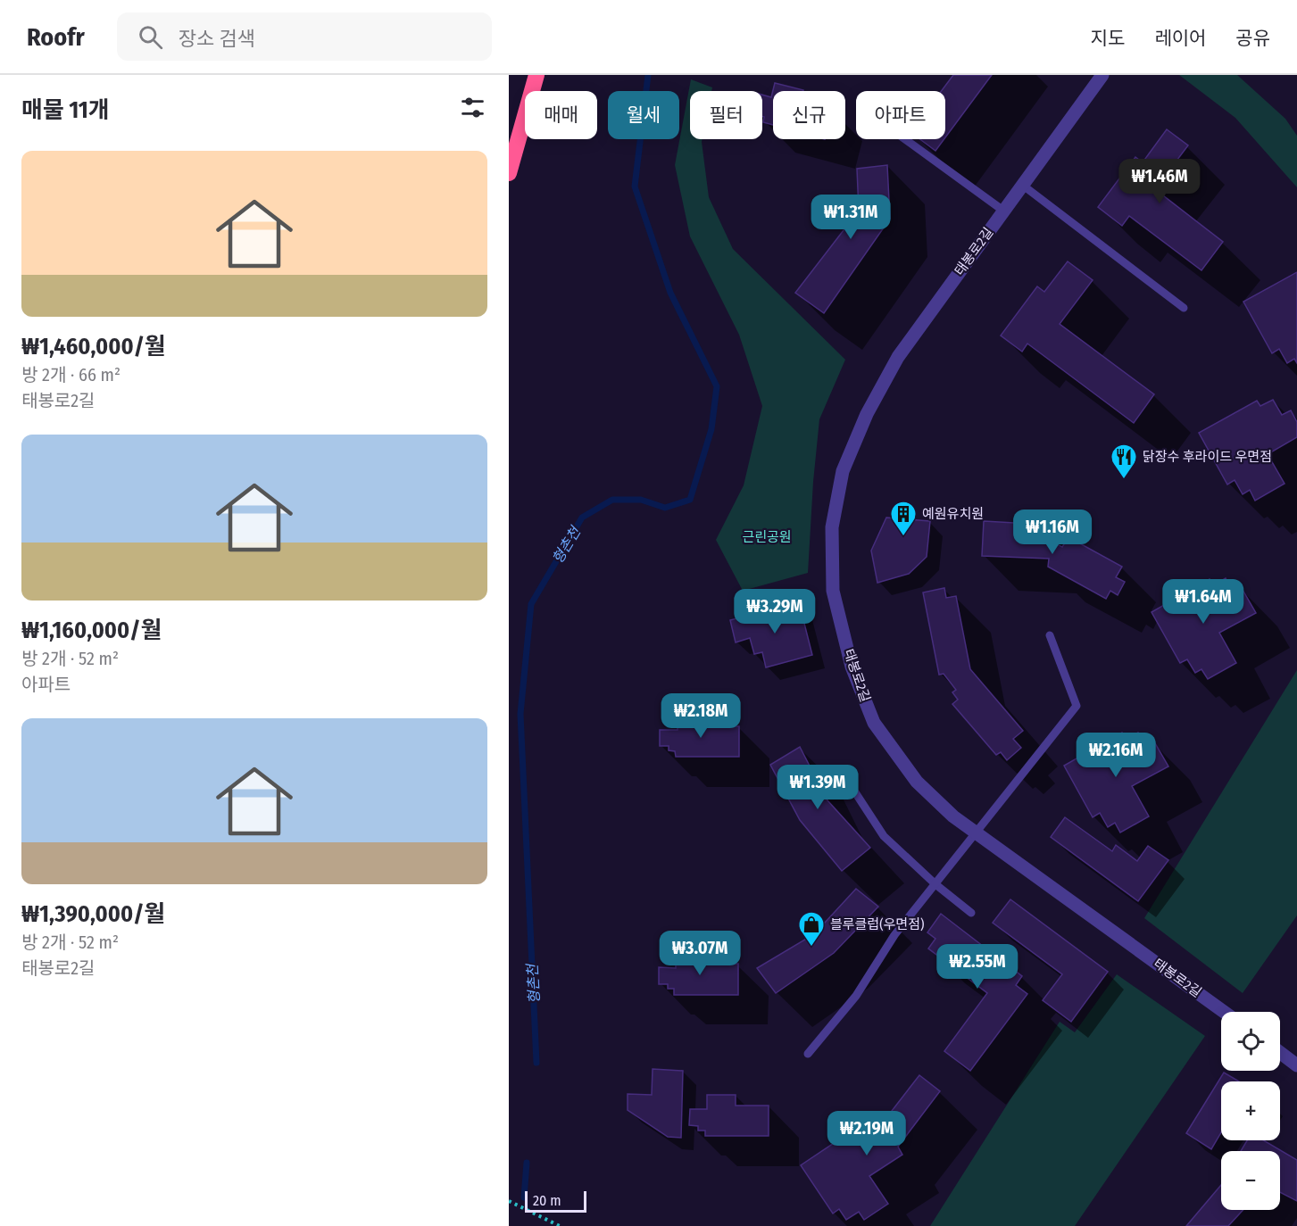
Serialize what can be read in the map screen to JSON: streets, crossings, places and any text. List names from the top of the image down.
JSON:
{
  "streets": {
    "street": ["태봉로2길"]
  },
  "water": ["형촌천"],
  "parks": ["근린공원"],
  "places": {
    "restaurant": ["닭장수 후라이드 우면점"],
    "building": ["예원유치원"],
    "shop": ["블루클럽(우면점)"]
  },
  "scale_bar": "20 m",
  "page": {
    "header": "Roofr",
    "search": "장소 검색",
    "nav": ["지도", "레이어", "공유"],
    "heading": "매물 11개",
    "chip": [
      "매매",
      "월세",
      "필터",
      "신규",
      "아파트"
    ],
    "list": [
      {
        "name": "₩1,460,000/월",
        "note": "방 2개 · 66 m² · 태봉로2길"
      },
      {
        "name": "₩1,160,000/월",
        "note": "방 2개 · 52 m² · 아파트"
      },
      {
        "name": "₩1,390,000/월",
        "note": "방 2개 · 52 m² · 태봉로2길"
      }
    ],
    "price": [
      "₩1.46M",
      "₩1.31M",
      "₩1.16M",
      "₩1.64M",
      "₩3.29M",
      "₩2.18M",
      "₩2.16M",
      "₩1.39M",
      "₩3.07M",
      "₩2.55M",
      "₩2.19M"
    ],
    "map_buttons": ["+", "−"],
    "scale": "20 m"
  }
}
